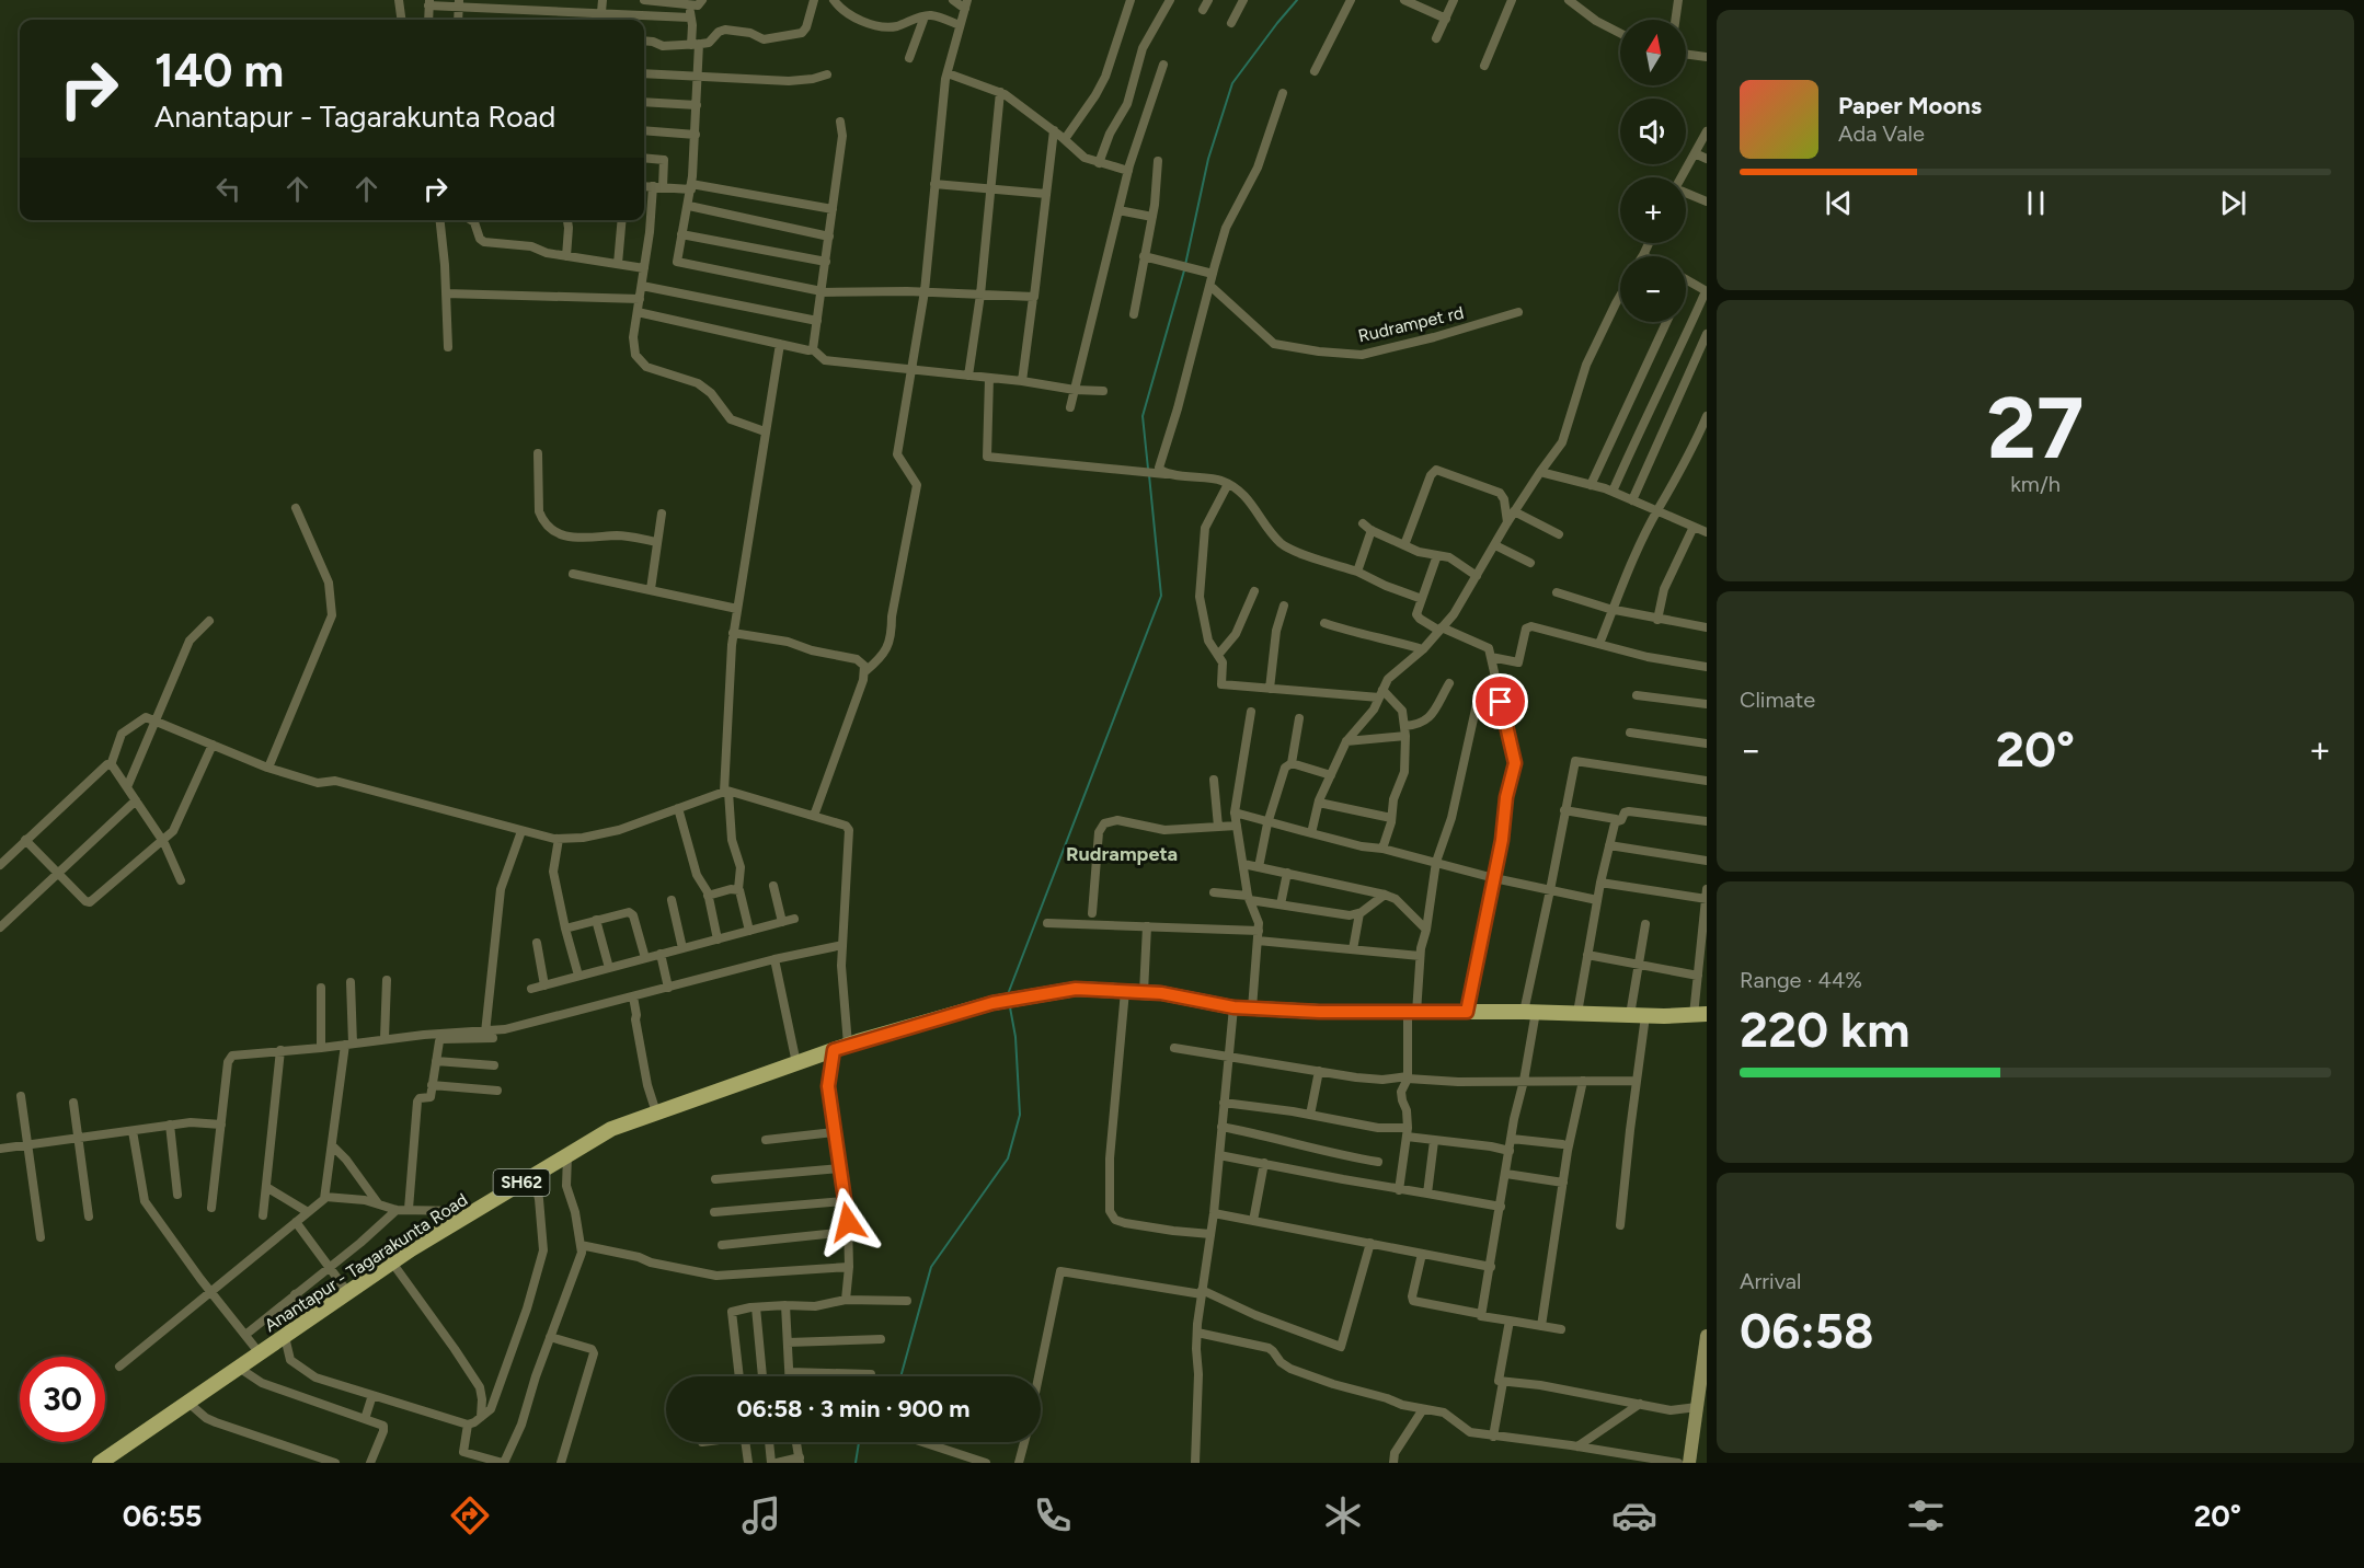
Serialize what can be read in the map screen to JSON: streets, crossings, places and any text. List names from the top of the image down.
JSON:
{
  "streets": {
    "main road": ["SH62", "Anantapur - Tagarakunta Road"],
    "street": ["Rudrampet rd"]
  },
  "districts": ["Rudrampeta"],
  "north": "top",
  "page": {
    "map_buttons": ["+", "−"],
    "turn": ["140 m", "Anantapur - Tagarakunta Road"],
    "song": ["Paper Moons", "Ada Vale"],
    "tile": [
      ["27", "km/h"],
      "Climate",
      ["Range · 44%", "220 km"],
      ["Arrival", "06:58"]
    ],
    "heat": ["−", "20°", "+"],
    "limit": "30",
    "trip": "06:58 · 3 min · 900 m",
    "tabs": ["06:55", "20°"]
  }
}
